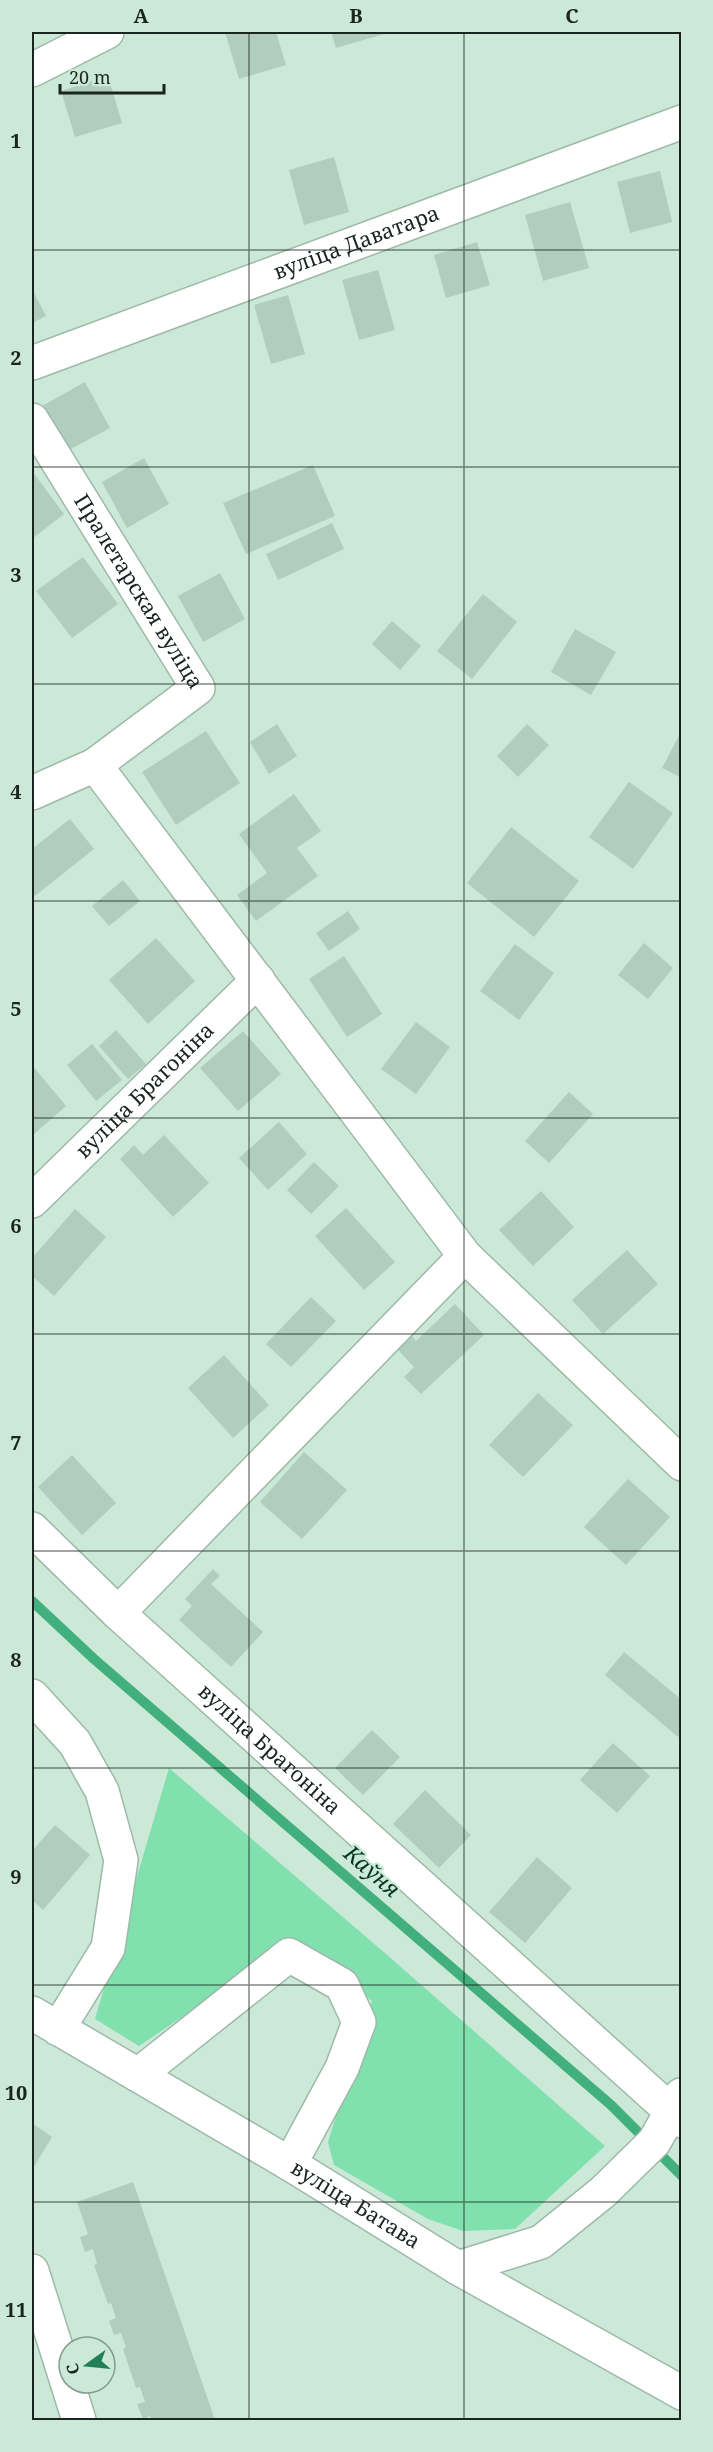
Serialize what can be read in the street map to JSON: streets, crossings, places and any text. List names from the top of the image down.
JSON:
{
  "streets": {
    "street": [
      "вуліца Даватара",
      "Пралетарская вуліца",
      "вуліца Брагоніна",
      "вуліца Батава"
    ]
  },
  "water": ["Каўня"],
  "scale_bar": "20 m",
  "north": "left",
  "grid": {
    "columns": ["A", "B", "C"],
    "rows": [
      "1",
      "2",
      "3",
      "4",
      "5",
      "6",
      "7",
      "8",
      "9",
      "10",
      "11"
    ]
  }
}
